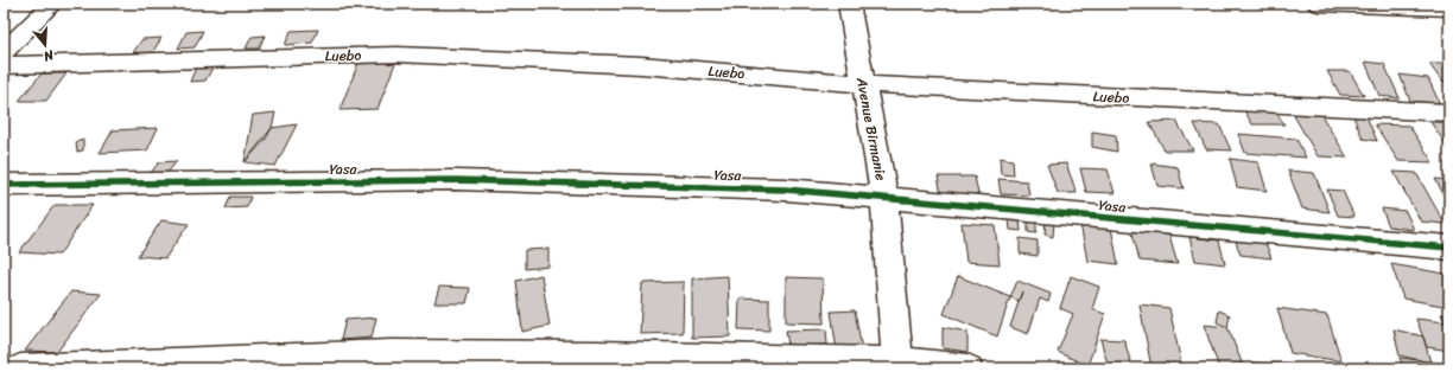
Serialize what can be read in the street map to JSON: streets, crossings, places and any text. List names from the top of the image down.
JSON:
{
  "streets": {
    "street": ["Luebo", "Avenue Birmanie", "Yasa"]
  },
  "crossings": [
    ["Luebo", "Avenue Birmanie"],
    ["Avenue Birmanie", "Yasa"]
  ],
  "north": "bottom"
}
